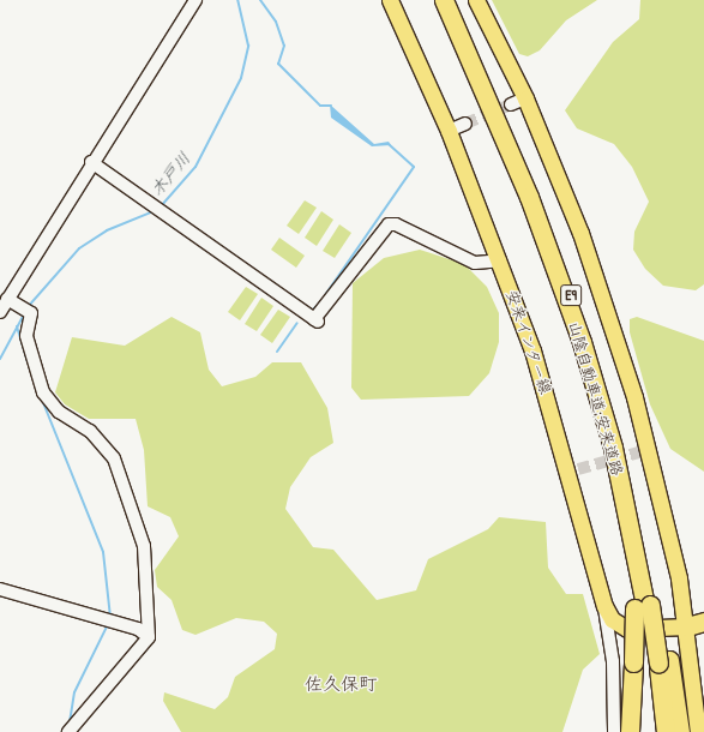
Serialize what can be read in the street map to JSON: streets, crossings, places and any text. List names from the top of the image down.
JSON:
{
  "streets": {
    "highway": ["E9", "山陰自動車道;安来道路"],
    "main road": ["安来インター線"]
  },
  "districts": ["佐久保町"],
  "water": ["木戸川"]
}
